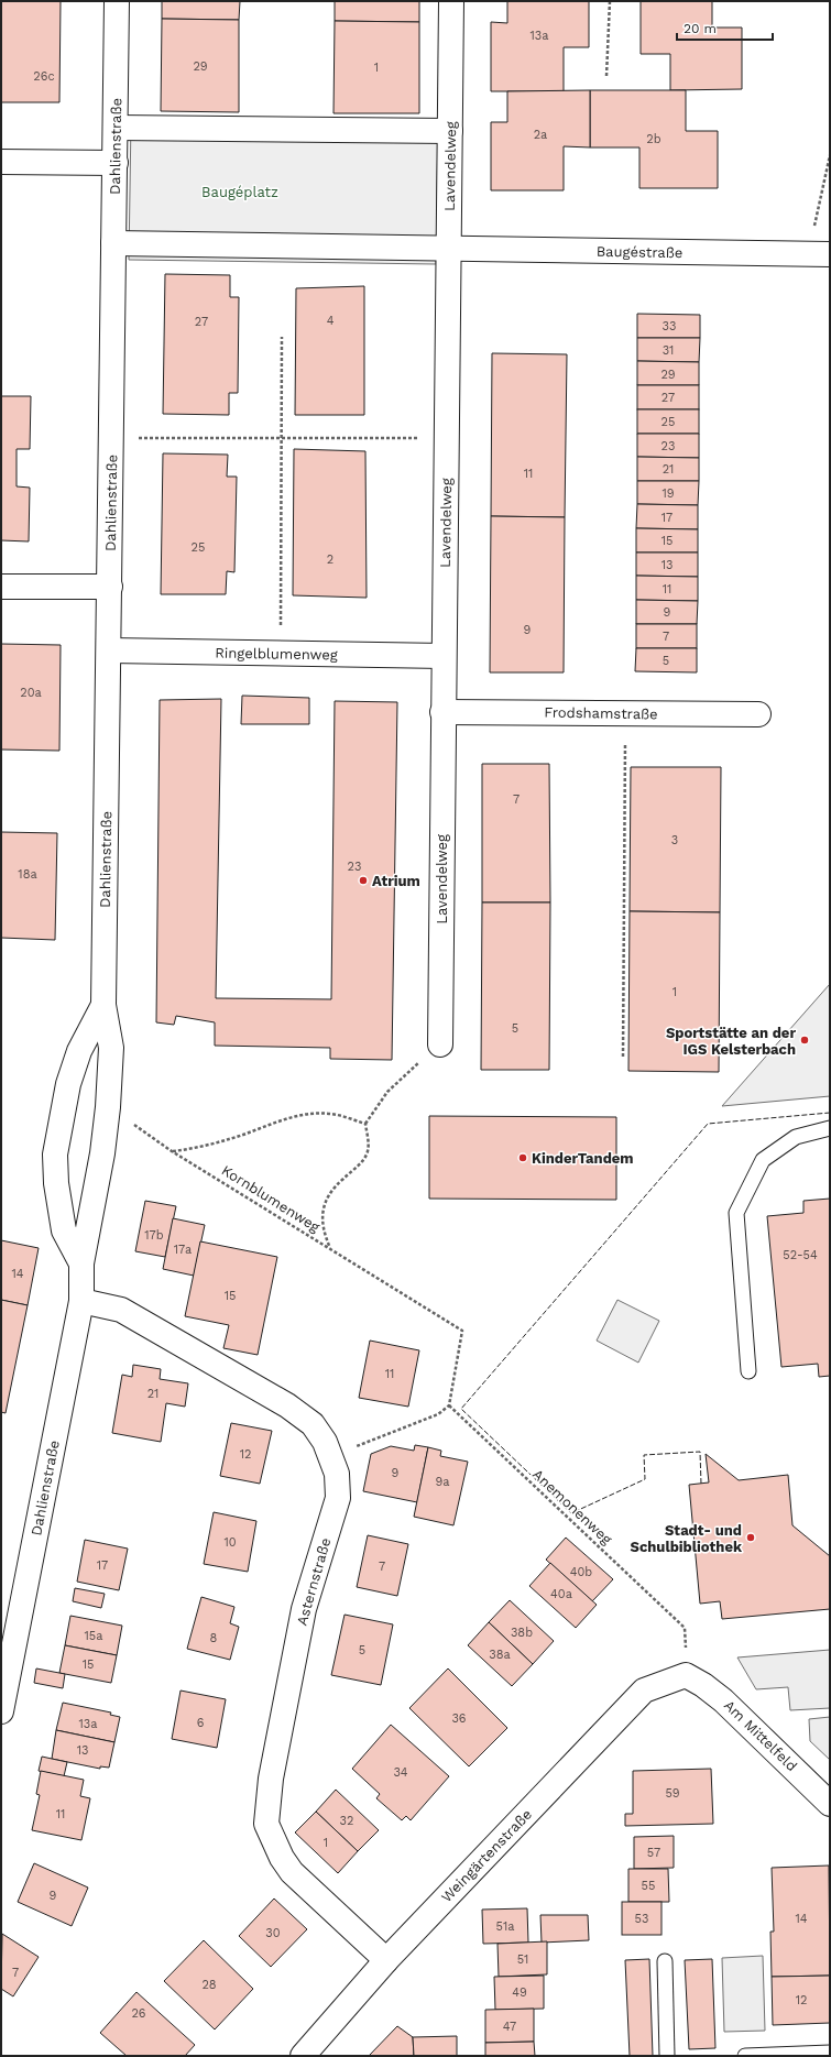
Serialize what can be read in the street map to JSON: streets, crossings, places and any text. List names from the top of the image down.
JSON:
{
  "streets": {
    "street": [
      "Dahlienstraße",
      "Lavendelweg",
      "Baugéstraße",
      "Ringelblumenweg",
      "Frodshamstraße",
      "Asternstraße",
      "Am Mittelfeld",
      "Weingärtenstraße"
    ],
    "path": ["Kornblumenweg", "Anemonenweg"]
  },
  "crossings": [
    ["Dahlienstraße", "Ringelblumenweg"],
    ["Dahlienstraße", "Kornblumenweg"],
    ["Dahlienstraße", "Asternstraße"],
    ["Lavendelweg", "Baugéstraße"],
    ["Lavendelweg", "Ringelblumenweg"],
    ["Lavendelweg", "Frodshamstraße"],
    ["Kornblumenweg", "Anemonenweg"],
    ["Anemonenweg", "Am Mittelfeld"],
    ["Anemonenweg", "Weingärtenstraße"],
    ["Asternstraße", "Weingärtenstraße"],
    ["Am Mittelfeld", "Weingärtenstraße"]
  ],
  "parks": ["Baugéplatz"],
  "places": [
    "Atrium",
    "Sportstätte an der IGS Kelsterbach",
    "KinderTandem",
    "Stadt- und Schulbibliothek"
  ],
  "house_numbers": [
    "13a",
    "29",
    "1",
    "26c",
    "2a",
    "2b",
    "4",
    "27",
    "33",
    "31",
    "29",
    "27",
    "25",
    "23",
    "21",
    "11",
    "19",
    "17",
    "15",
    "25",
    "2",
    "13",
    "11",
    "9",
    "9",
    "7",
    "5",
    "20a",
    "7",
    "3",
    "23",
    "18a",
    "1",
    "5",
    "17b",
    "17a",
    "52-54",
    "14",
    "15",
    "11",
    "21",
    "12",
    "9",
    "9a",
    "10",
    "17",
    "7",
    "40b",
    "40a",
    "38b",
    "15a",
    "8",
    "5",
    "38a",
    "15",
    "36",
    "6",
    "13a",
    "13",
    "34",
    "59",
    "11",
    "32",
    "1",
    "57",
    "55",
    "9",
    "53",
    "14",
    "51a",
    "30",
    "51",
    "7",
    "28",
    "49",
    "12",
    "26",
    "47"
  ],
  "scale_bar": "20 m"
}
